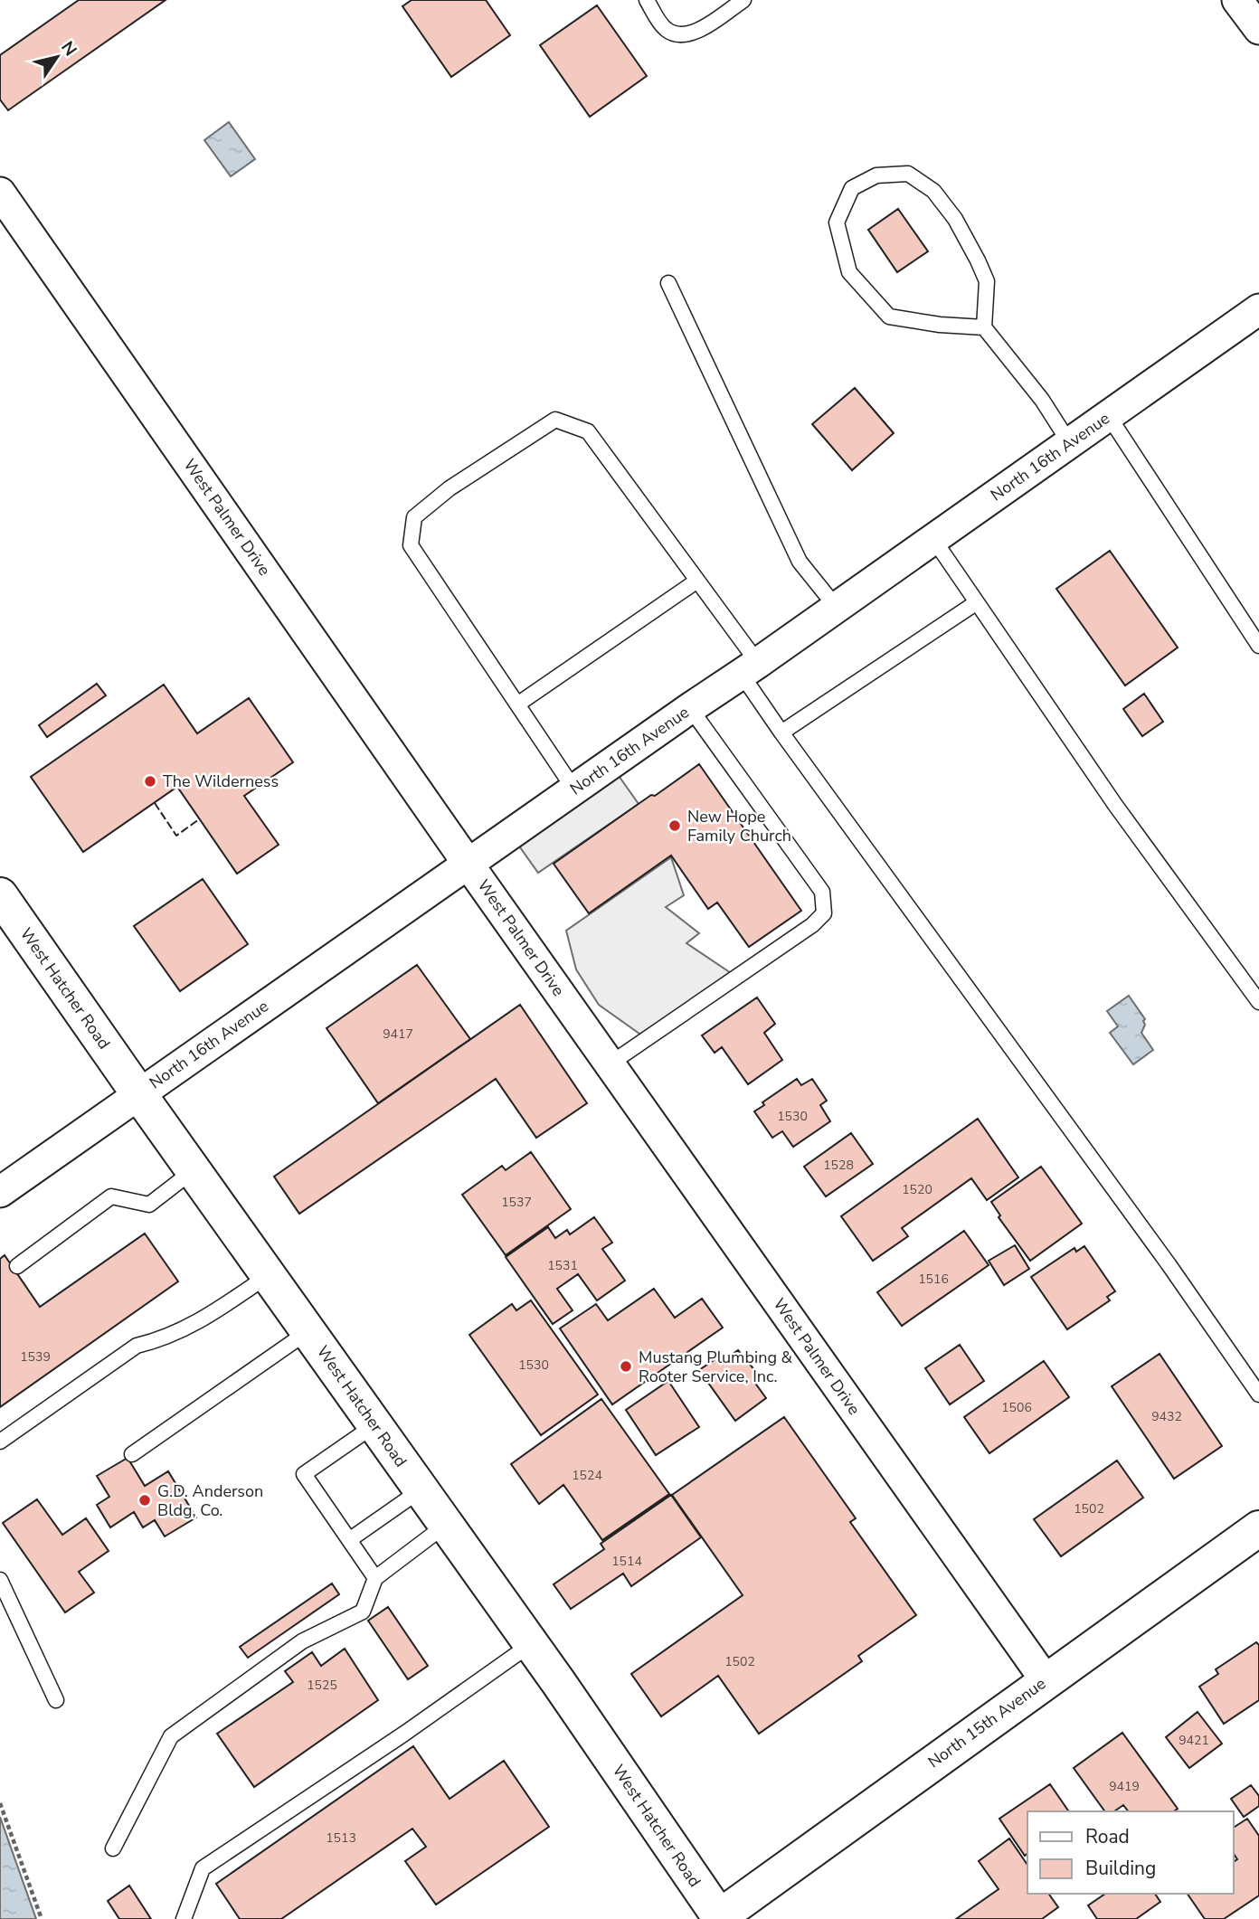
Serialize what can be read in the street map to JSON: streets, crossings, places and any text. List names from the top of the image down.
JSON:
{
  "streets": {
    "street": [
      "North 16th Avenue",
      "West Palmer Drive",
      "West Hatcher Road",
      "North 15th Avenue"
    ]
  },
  "crossings": [
    ["North 16th Avenue", "West Palmer Drive"],
    ["North 16th Avenue", "West Hatcher Road"],
    ["West Palmer Drive", "North 15th Avenue"],
    ["West Hatcher Road", "North 15th Avenue"]
  ],
  "places": [
    "The Wilderness",
    "New Hope Family Church",
    "Mustang Plumbing & Rooter Service, Inc.",
    "G.D. Anderson Bldg, Co."
  ],
  "house_numbers": [
    "9417",
    "1530",
    "1528",
    "1520",
    "1537",
    "1531",
    "1516",
    "1539",
    "1530",
    "1506",
    "9432",
    "1524",
    "1502",
    "1514",
    "1502",
    "1525",
    "9421",
    "9419",
    "1513"
  ],
  "legend": ["Road", "Building"],
  "north": "top right"
}
